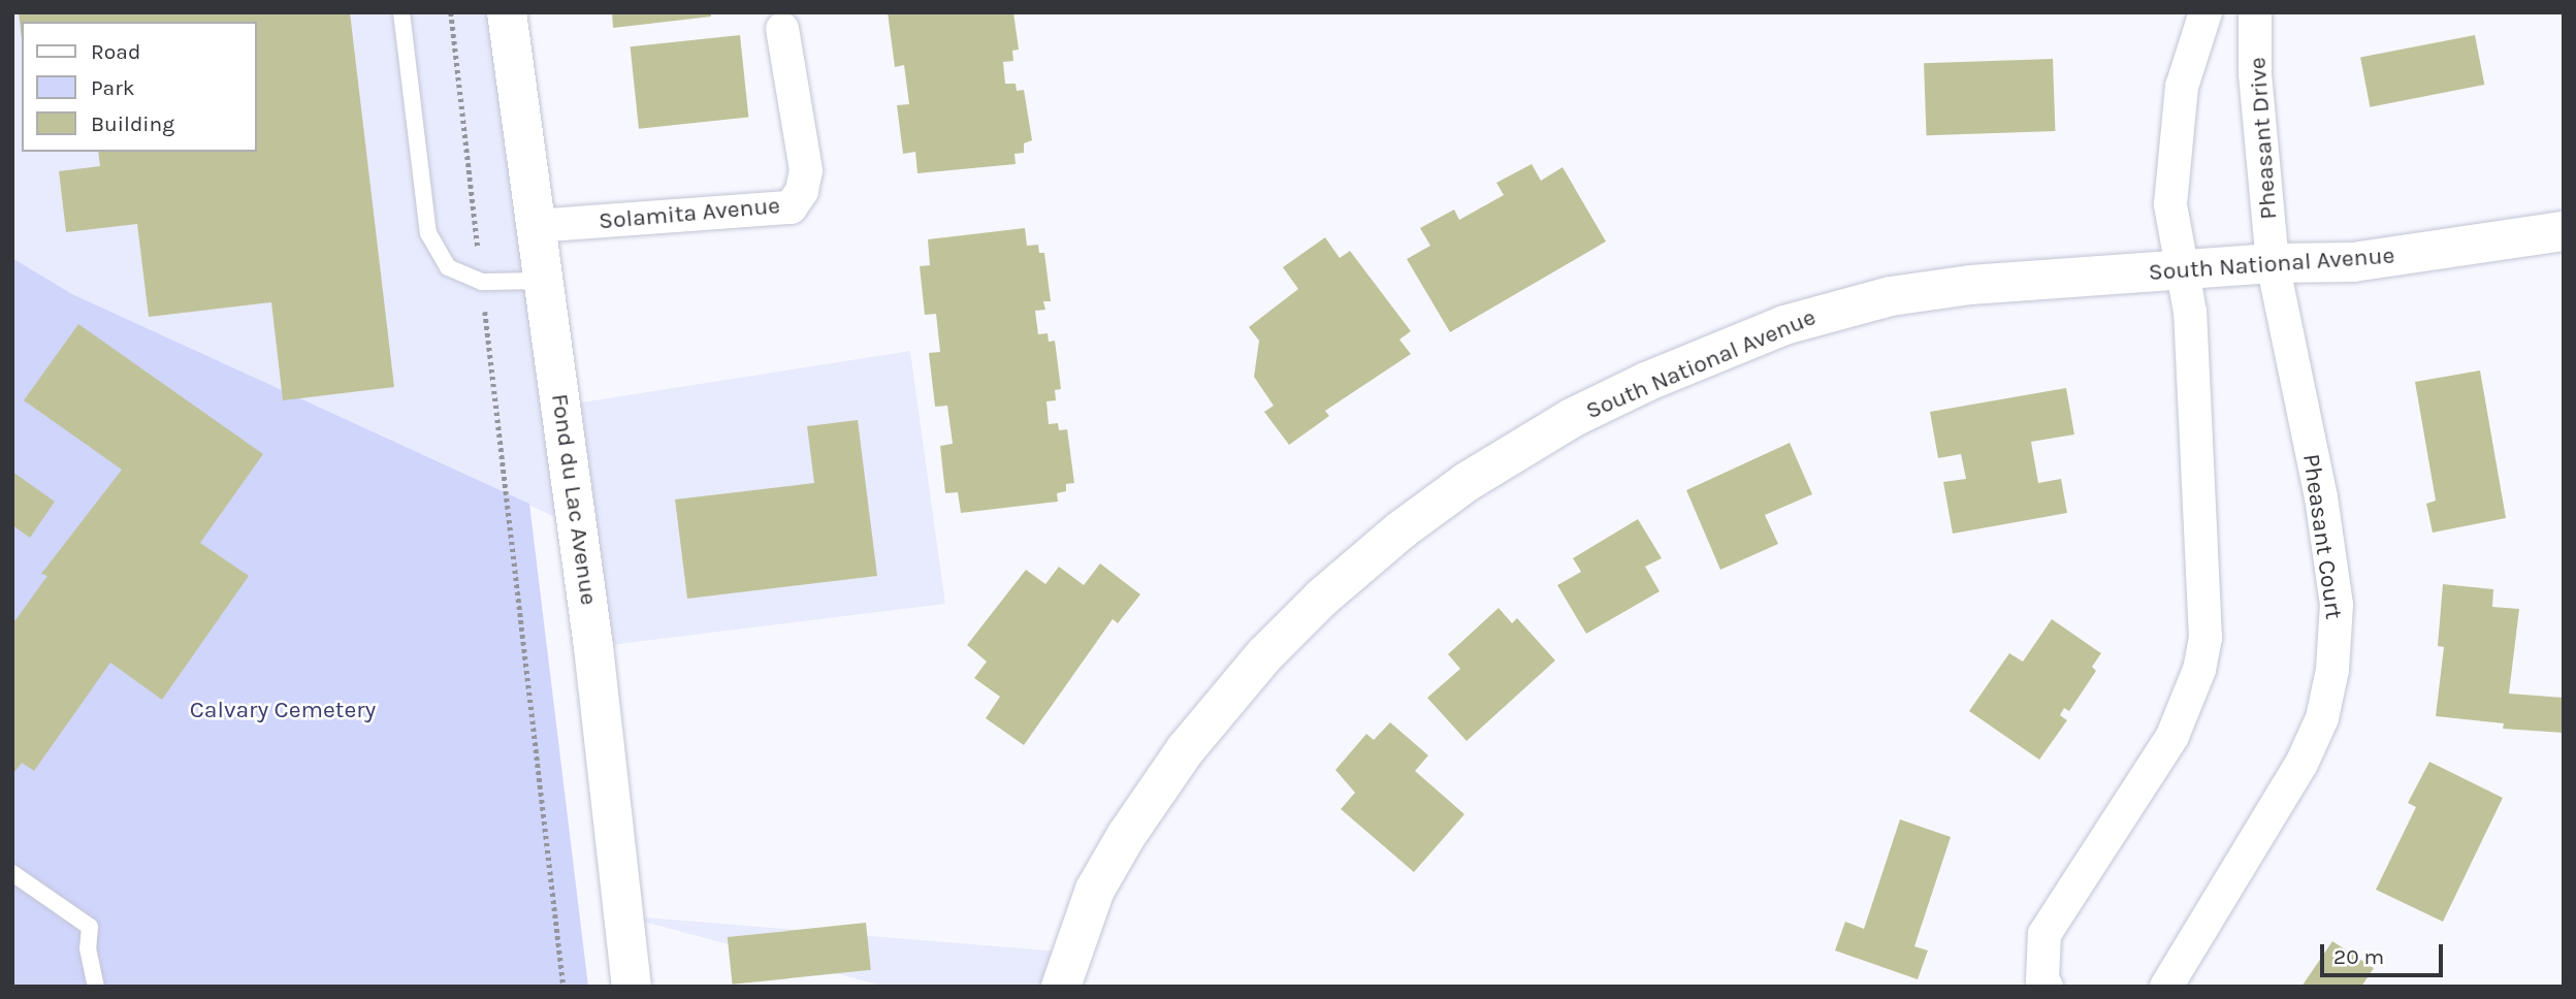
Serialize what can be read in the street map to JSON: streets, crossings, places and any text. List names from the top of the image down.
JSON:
{
  "streets": {
    "street": [
      "Pheasant Drive",
      "Solamita Avenue",
      "South National Avenue",
      "Fond du Lac Avenue",
      "Pheasant Court"
    ]
  },
  "crossings": [
    ["Pheasant Drive", "South National Avenue"],
    ["Pheasant Drive", "Pheasant Court"],
    ["Solamita Avenue", "Fond du Lac Avenue"],
    ["South National Avenue", "Pheasant Court"]
  ],
  "parks": ["Calvary Cemetery"],
  "legend": ["Road", "Park", "Building"],
  "scale_bar": "20 m"
}
